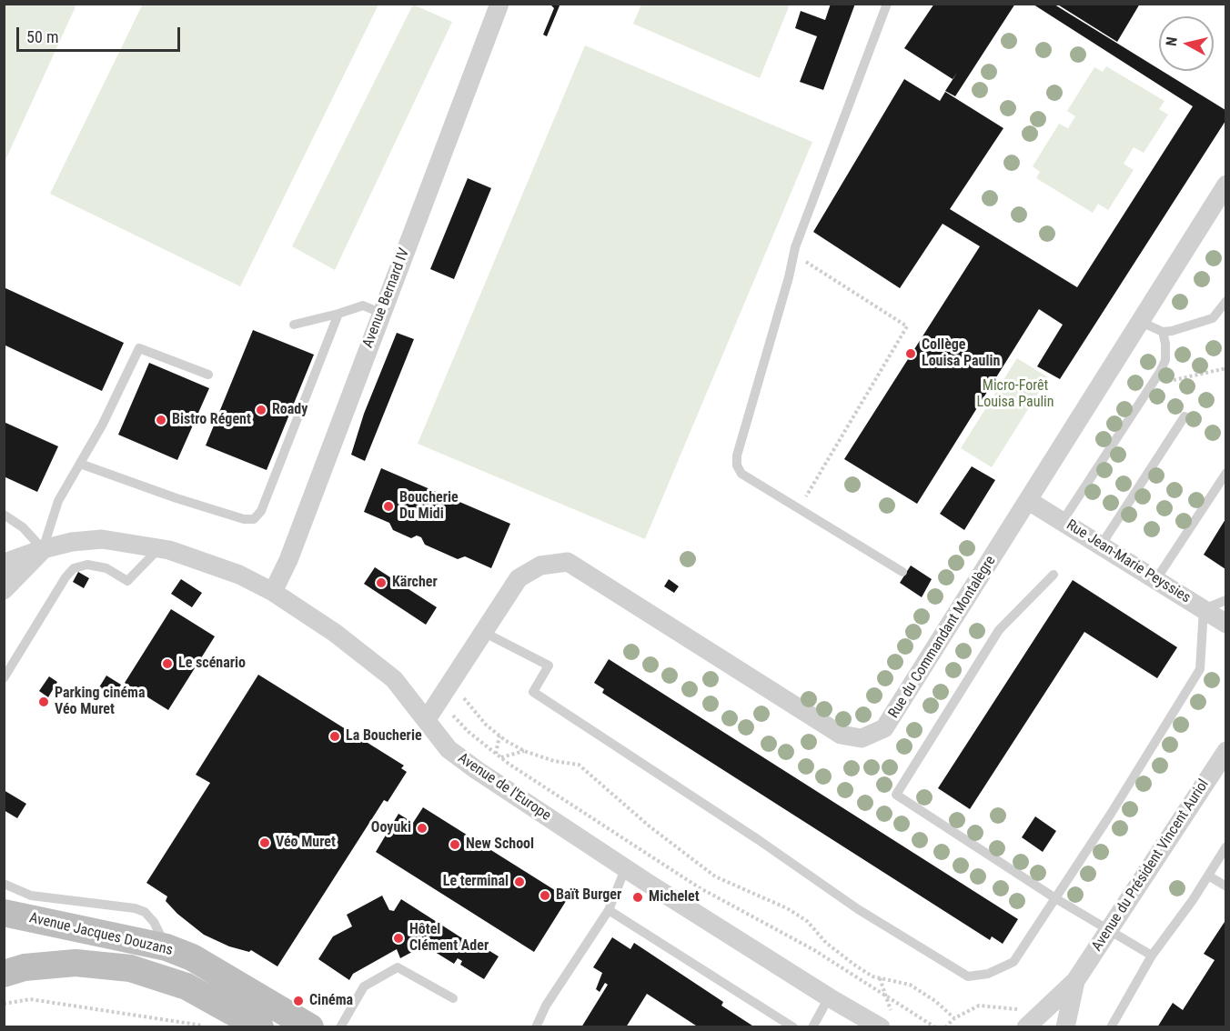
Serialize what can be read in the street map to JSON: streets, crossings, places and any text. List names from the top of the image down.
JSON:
{
  "streets": {
    "main road": ["Avenue Jacques Douzans"],
    "street": [
      "Avenue Bernard IV",
      "Rue Jean-Marie Peyssies",
      "Rue du Commandant Montalègre",
      "Avenue de l'Europe",
      "Avenue du Président Vincent Auriol"
    ]
  },
  "crossings": [
    ["Avenue Bernard IV", "Avenue de l'Europe"],
    ["Rue Jean-Marie Peyssies", "Rue du Commandant Montalègre"],
    ["Rue du Commandant Montalègre", "Avenue de l'Europe"]
  ],
  "parks": ["Micro-Forêt Louisa Paulin"],
  "places": [
    "Collège Louisa Paulin",
    "Roady",
    "Bistro Régent",
    "Boucherie Du Midi",
    "Kärcher",
    "Le scénario",
    "Parking cinéma Véo Muret",
    "La Boucherie",
    "Ooyuki",
    "Véo Muret",
    "New School",
    "Le terminal",
    "Baït Burger",
    "Michelet",
    "Hôtel Clément Ader",
    "Cinéma"
  ],
  "scale_bar": "50 m",
  "north": "left"
}
